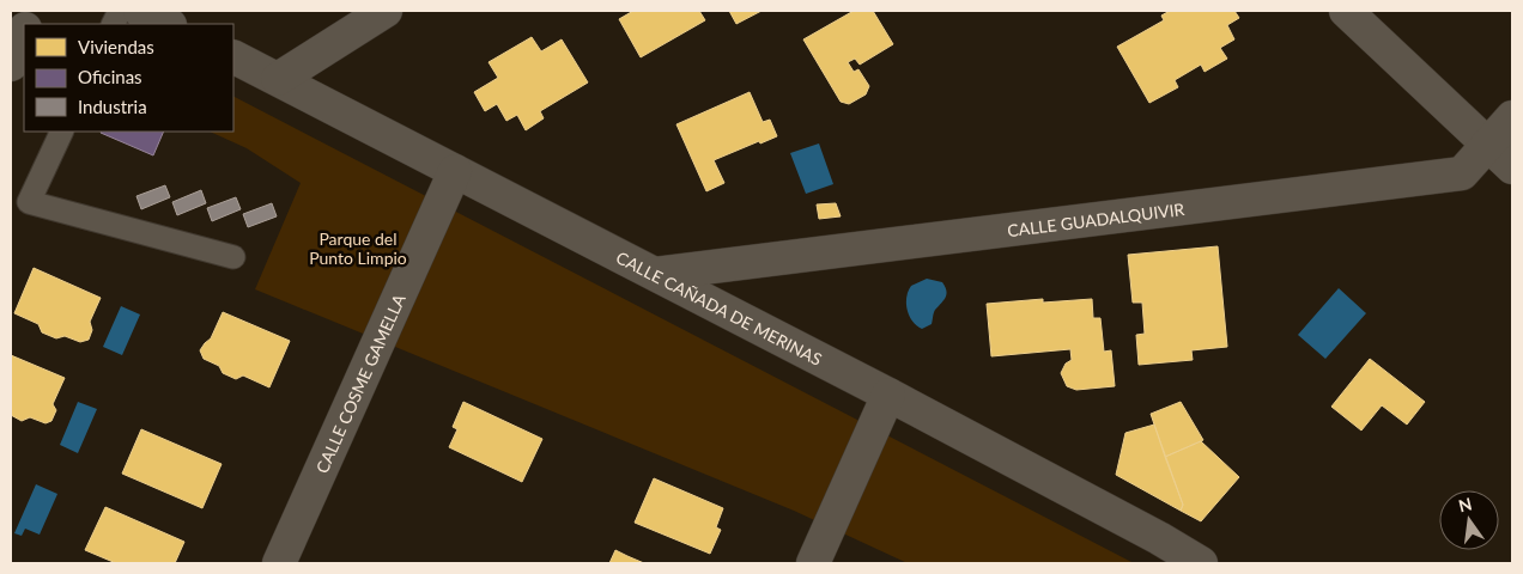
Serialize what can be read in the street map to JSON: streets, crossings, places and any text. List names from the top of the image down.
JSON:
{
  "streets": {
    "street": ["CALLE GUADALQUIVIR", "CALLE CAÑADA DE MERINAS", "CALLE COSME GAMELLA"]
  },
  "crossings": [
    ["CALLE GUADALQUIVIR", "CALLE CAÑADA DE MERINAS"],
    ["CALLE CAÑADA DE MERINAS", "CALLE COSME GAMELLA"]
  ],
  "parks": ["Parque del Punto Limpio"],
  "legend": ["Viviendas", "Oficinas", "Industria"],
  "north": "top"
}
